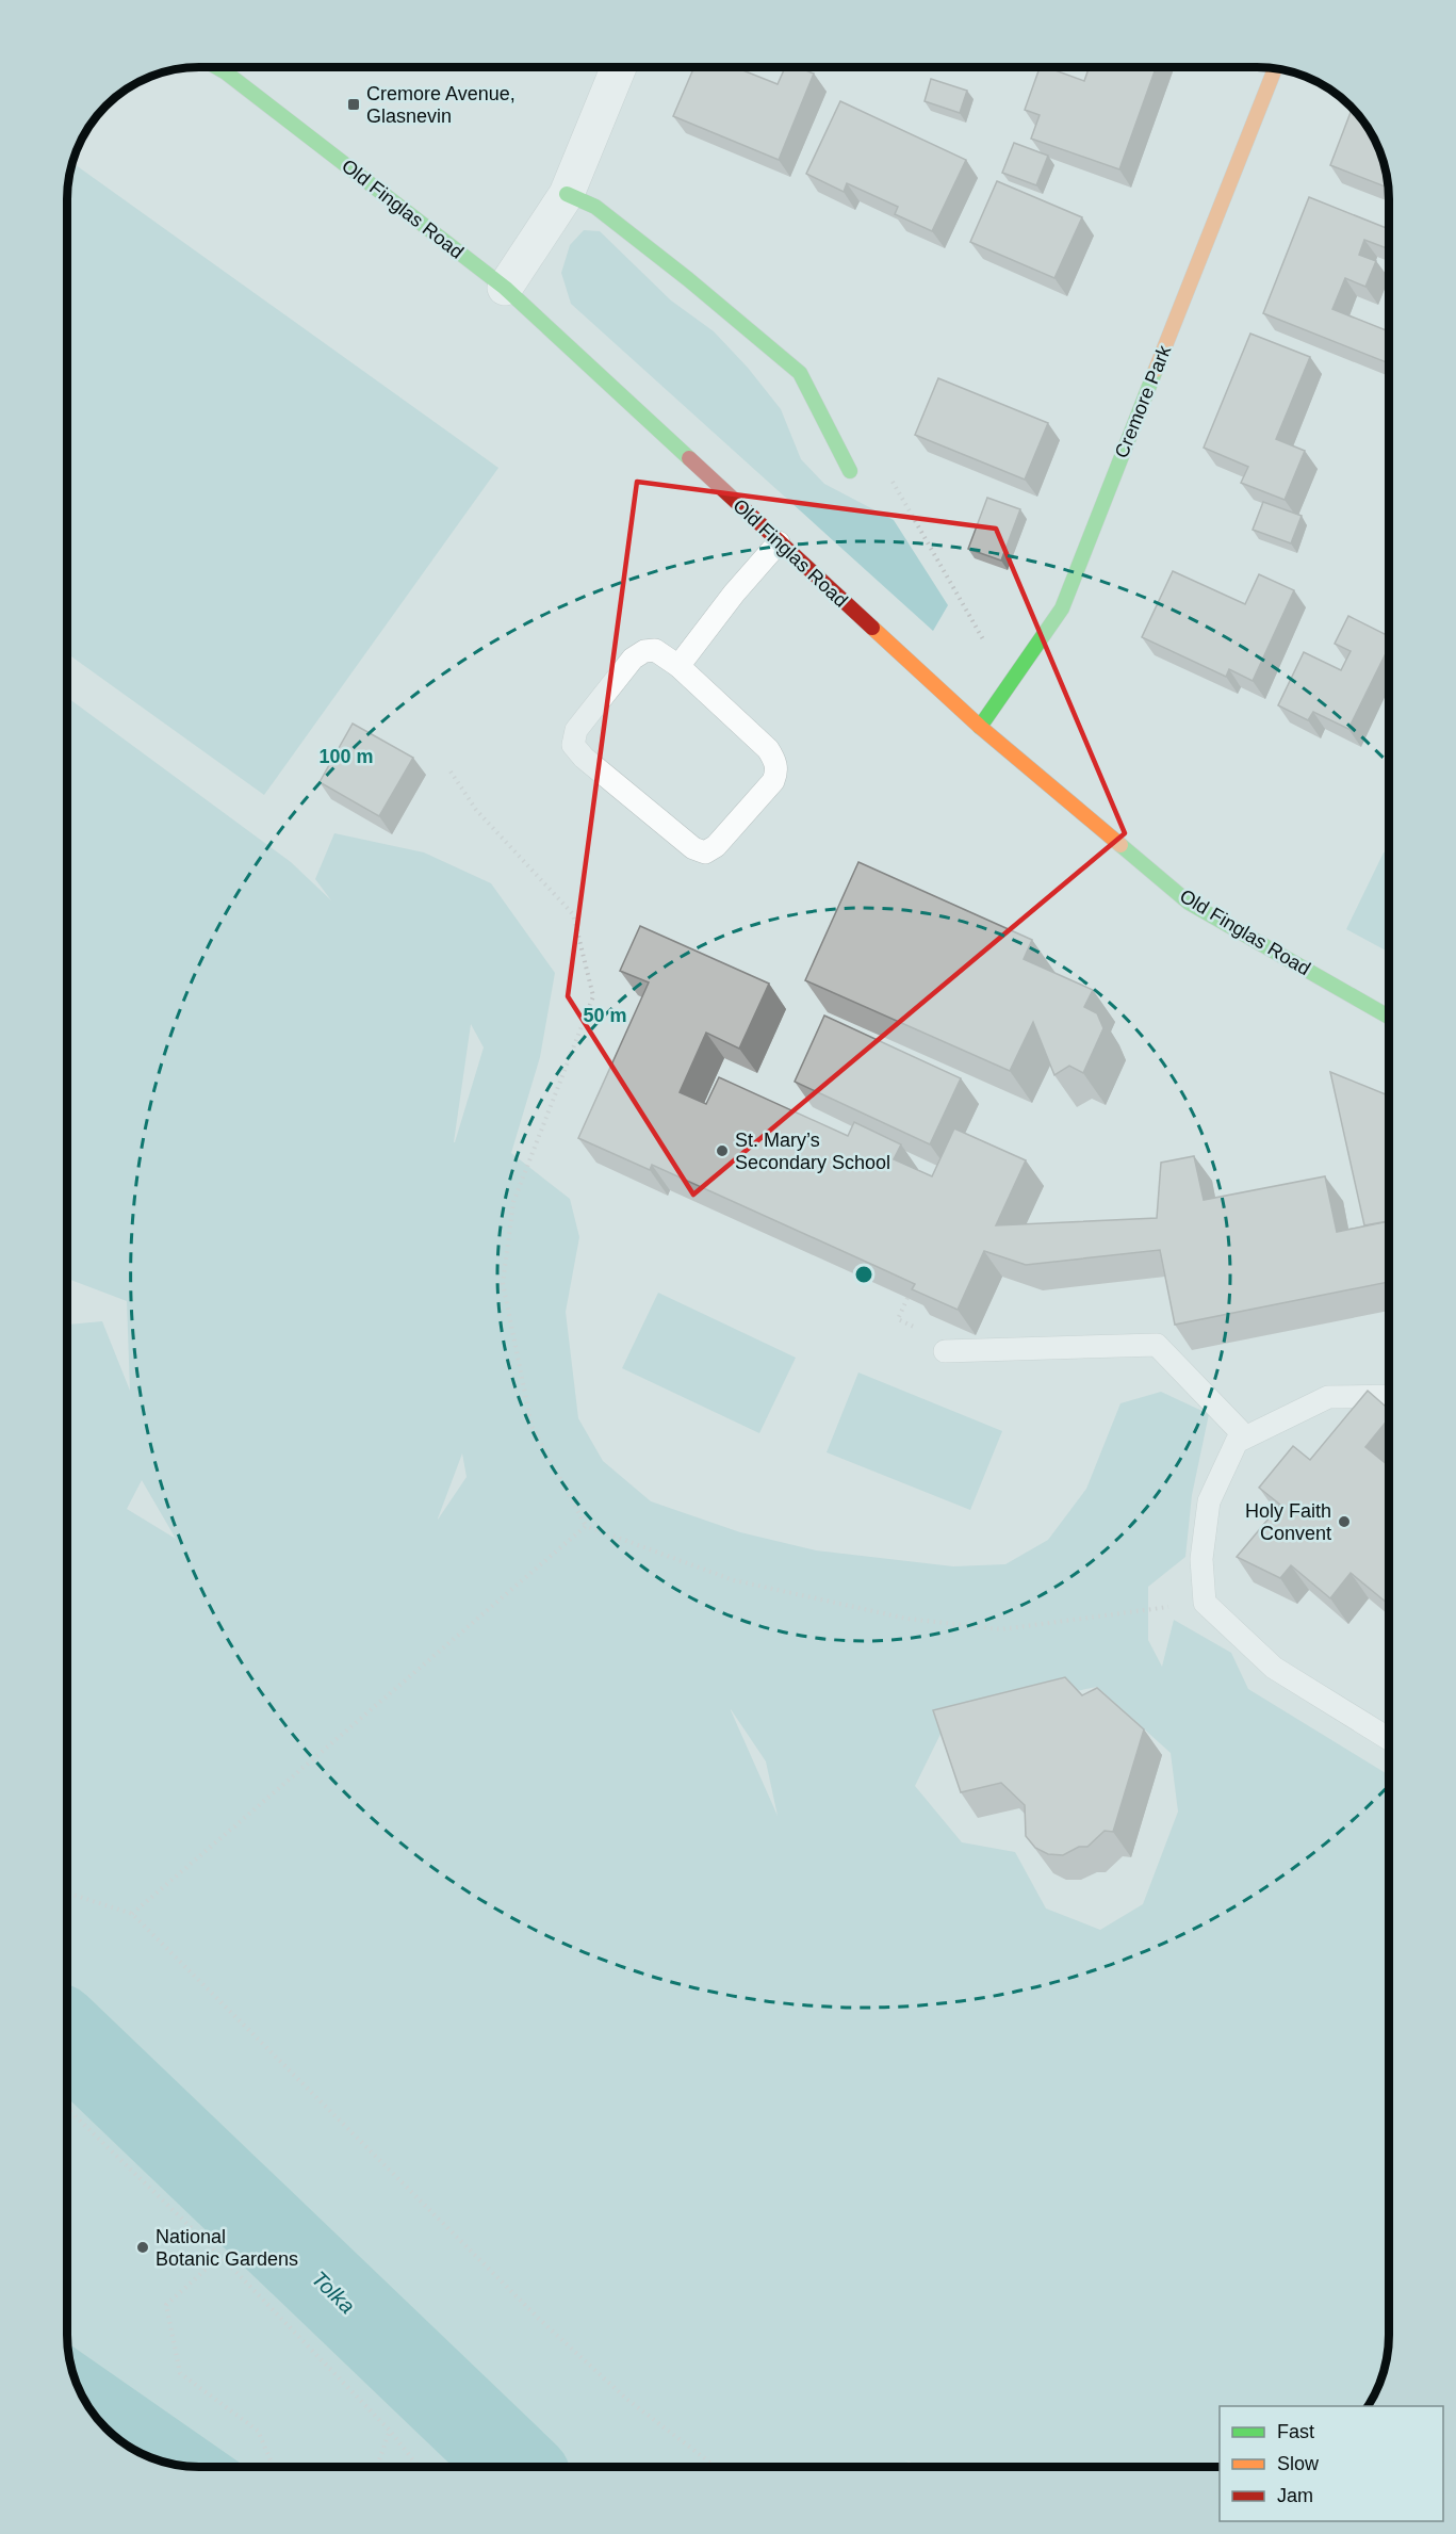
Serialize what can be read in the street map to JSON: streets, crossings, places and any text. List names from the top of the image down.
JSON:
{
  "streets": {
    "street": ["Old Finglas Road", "Cremore Park"]
  },
  "crossings": [
    ["Old Finglas Road", "Cremore Park"]
  ],
  "water": ["Tolka"],
  "places": {
    "transit": ["Cremore Avenue, Glasnevin"],
    "other": ["St. Mary’s Secondary School", "Holy Faith Convent", "National Botanic Gardens"]
  },
  "legend": ["Fast", "Slow", "Jam"],
  "rings": ["100 m", "50 m"]
}
